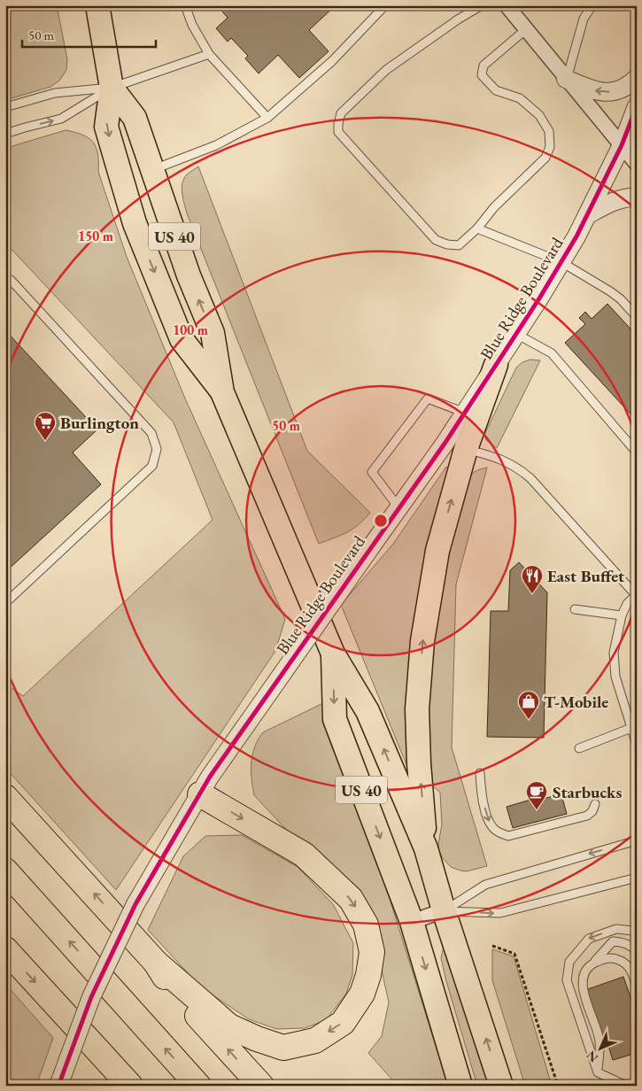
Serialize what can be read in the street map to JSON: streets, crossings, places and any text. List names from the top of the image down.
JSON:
{
  "streets": {
    "main road": ["US 40"],
    "street": ["Blue Ridge Boulevard"]
  },
  "places": {
    "supermarket": ["Burlington"],
    "restaurant": ["East Buffet"],
    "shop": ["T-Mobile"],
    "cafe": ["Starbucks"]
  },
  "scale_bar": "50 m",
  "north": "bottom left",
  "rings": ["150 m", "100 m", "50 m"]
}
